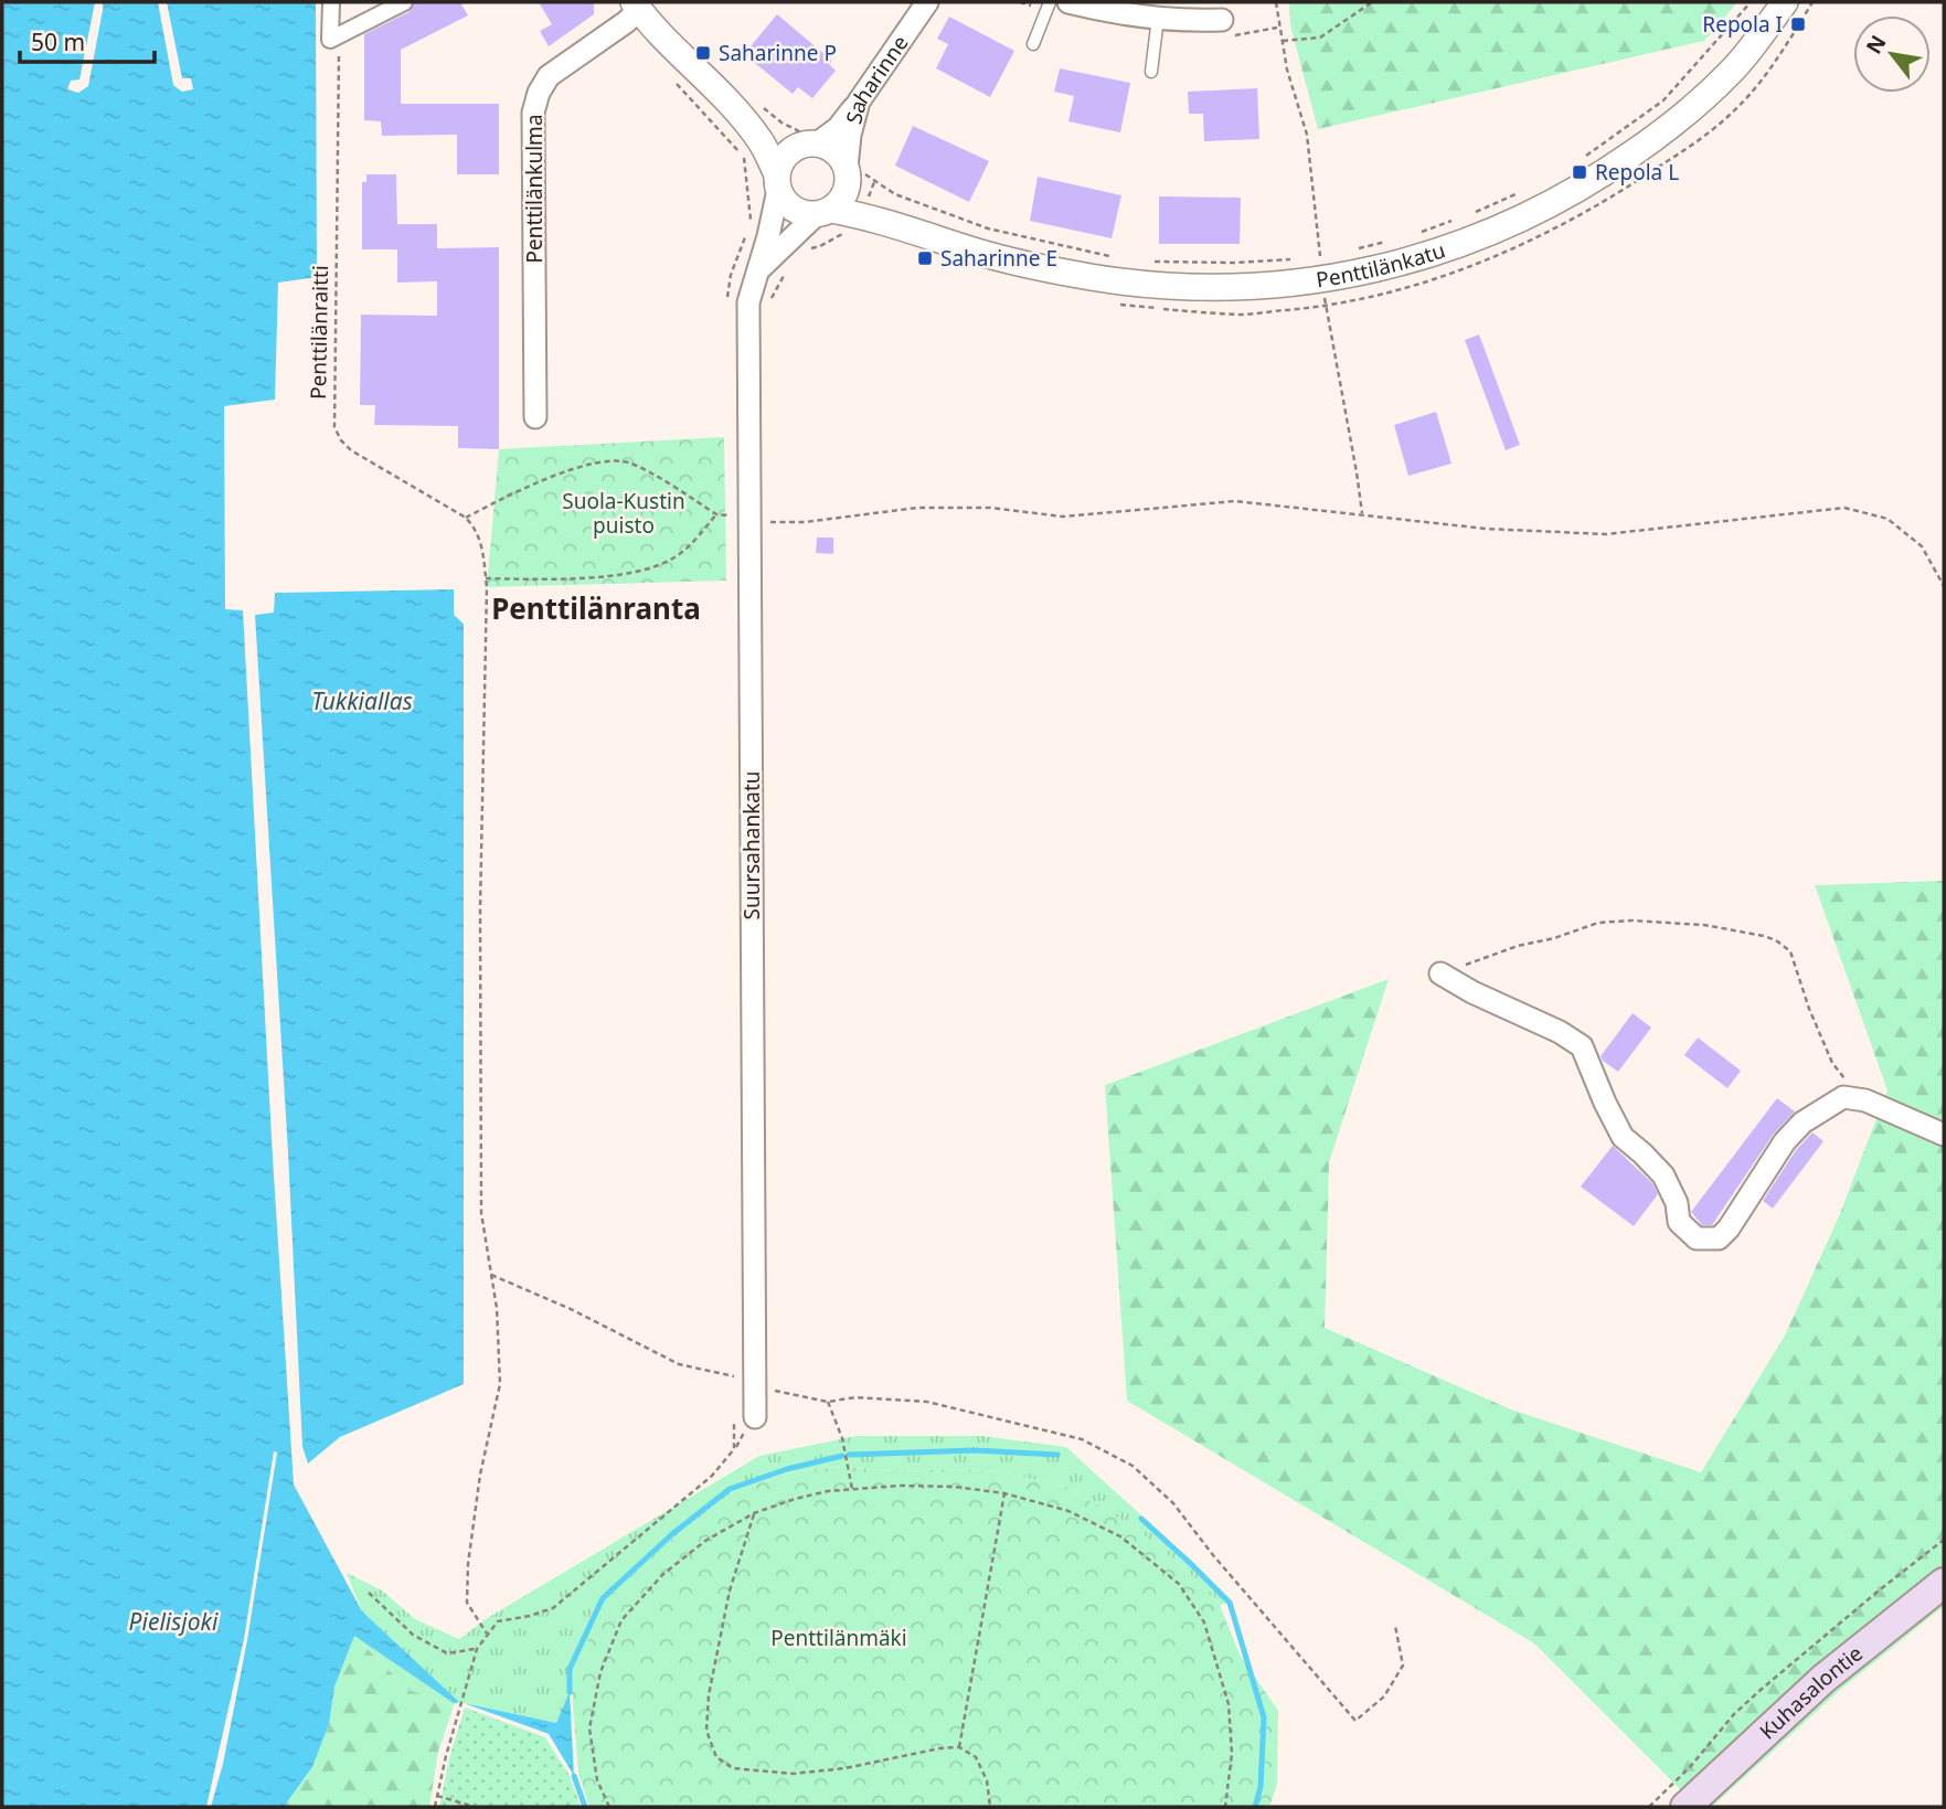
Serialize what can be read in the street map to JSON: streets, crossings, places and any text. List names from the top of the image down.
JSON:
{
  "streets": {
    "main road": ["Kuhasalontie"],
    "street": [
      "Saharinne",
      "Penttilänkulma",
      "Penttilänkatu",
      "Suursahankatu"
    ],
    "path": ["Penttilänraitti"]
  },
  "crossings": [
    ["Saharinne", "Penttilänkatu"],
    ["Saharinne", "Suursahankatu"],
    ["Penttilänkatu", "Suursahankatu"]
  ],
  "districts": ["Penttilänranta"],
  "water": ["Tukkiallas", "Pielisjoki"],
  "parks": ["Suola-Kustin puisto", "Penttilänmäki"],
  "places": {
    "transit": [
      "Repola I",
      "Saharinne P",
      "Repola L",
      "Saharinne E"
    ]
  },
  "scale_bar": "50 m",
  "north": "top left"
}
